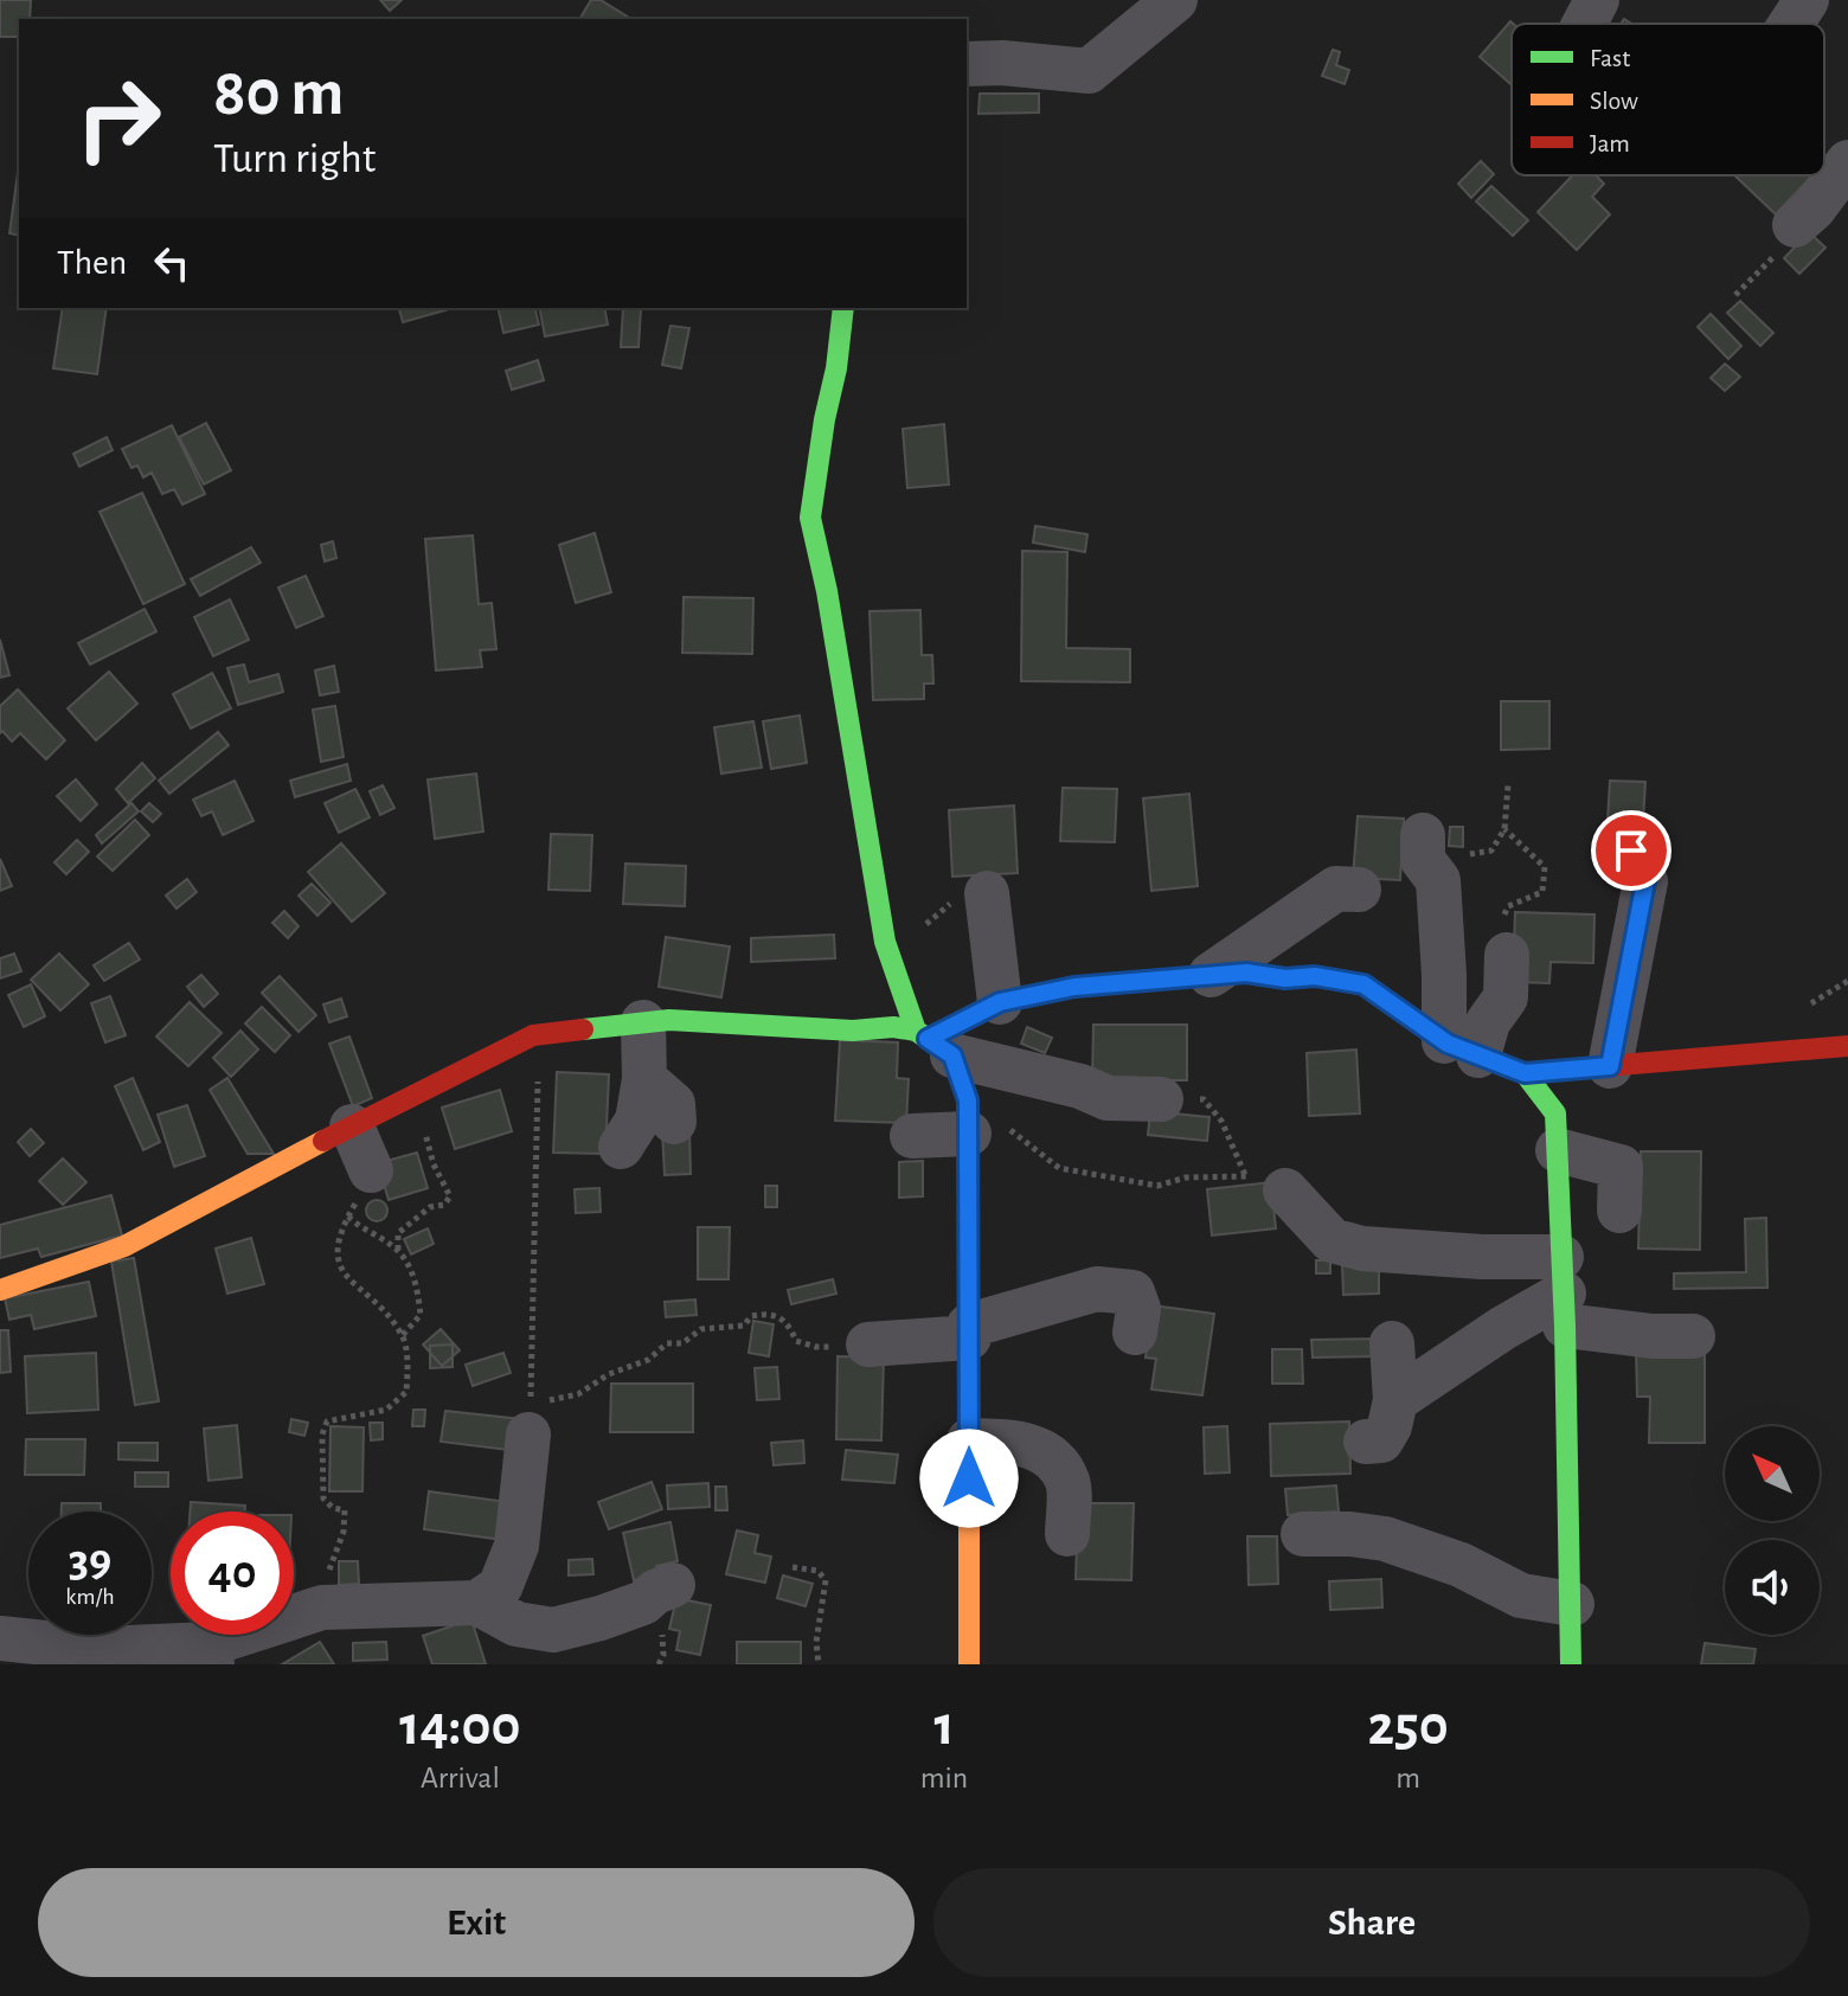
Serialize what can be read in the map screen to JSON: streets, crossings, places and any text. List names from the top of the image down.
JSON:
{
  "legend": ["Fast", "Slow", "Jam"],
  "north": "top left",
  "page": {
    "turn": ["80 m", "Turn right"],
    "then": "Then",
    "speed": "39 km/h",
    "limit": "40",
    "eta": [
      "14:00",
      "Arrival",
      "1",
      "min",
      "250",
      "m"
    ],
    "buttons": ["Exit", "Share"]
  }
}
